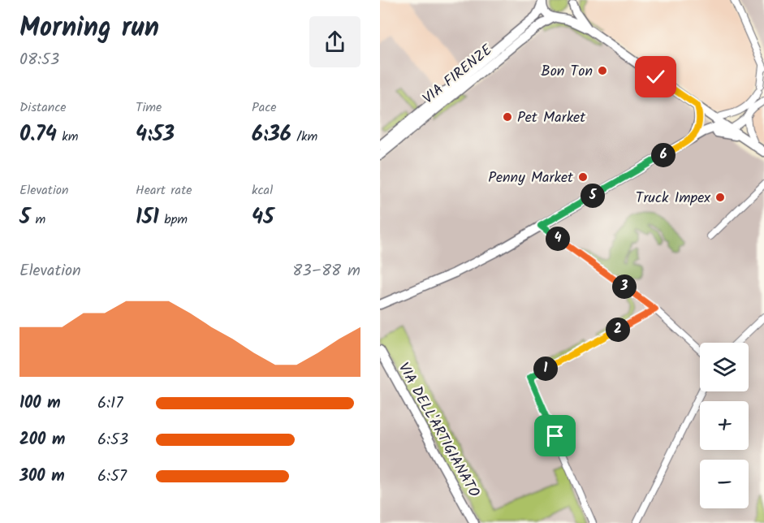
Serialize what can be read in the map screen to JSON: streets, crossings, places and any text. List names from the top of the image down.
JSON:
{
  "streets": {
    "main road": ["VIA FIRENZE", "VIA DELL'ARTIGIANATO"]
  },
  "places": [
    "Bon Ton",
    "Pet Market",
    "Penny Market",
    "Truck Impex"
  ],
  "page": {
    "heading": ["Morning run", "08:53"],
    "stats": [
      ["Distance", "0.74 km"],
      ["Time", "4:53"],
      ["Pace", "6:36 /km"],
      ["Elevation", "5 m"],
      ["Heart rate", "151 bpm"],
      ["kcal", "45"]
    ],
    "pins": [
      "6",
      "5",
      "4",
      "3",
      "2",
      "1"
    ],
    "chart": ["Elevation", "83–88 m"],
    "map_buttons": ["+", "−"],
    "list": [
      {
        "name": "100 m",
        "note": "6:17"
      },
      {
        "name": "200 m",
        "note": "6:53"
      },
      {
        "name": "300 m",
        "note": "6:57"
      }
    ]
  }
}
